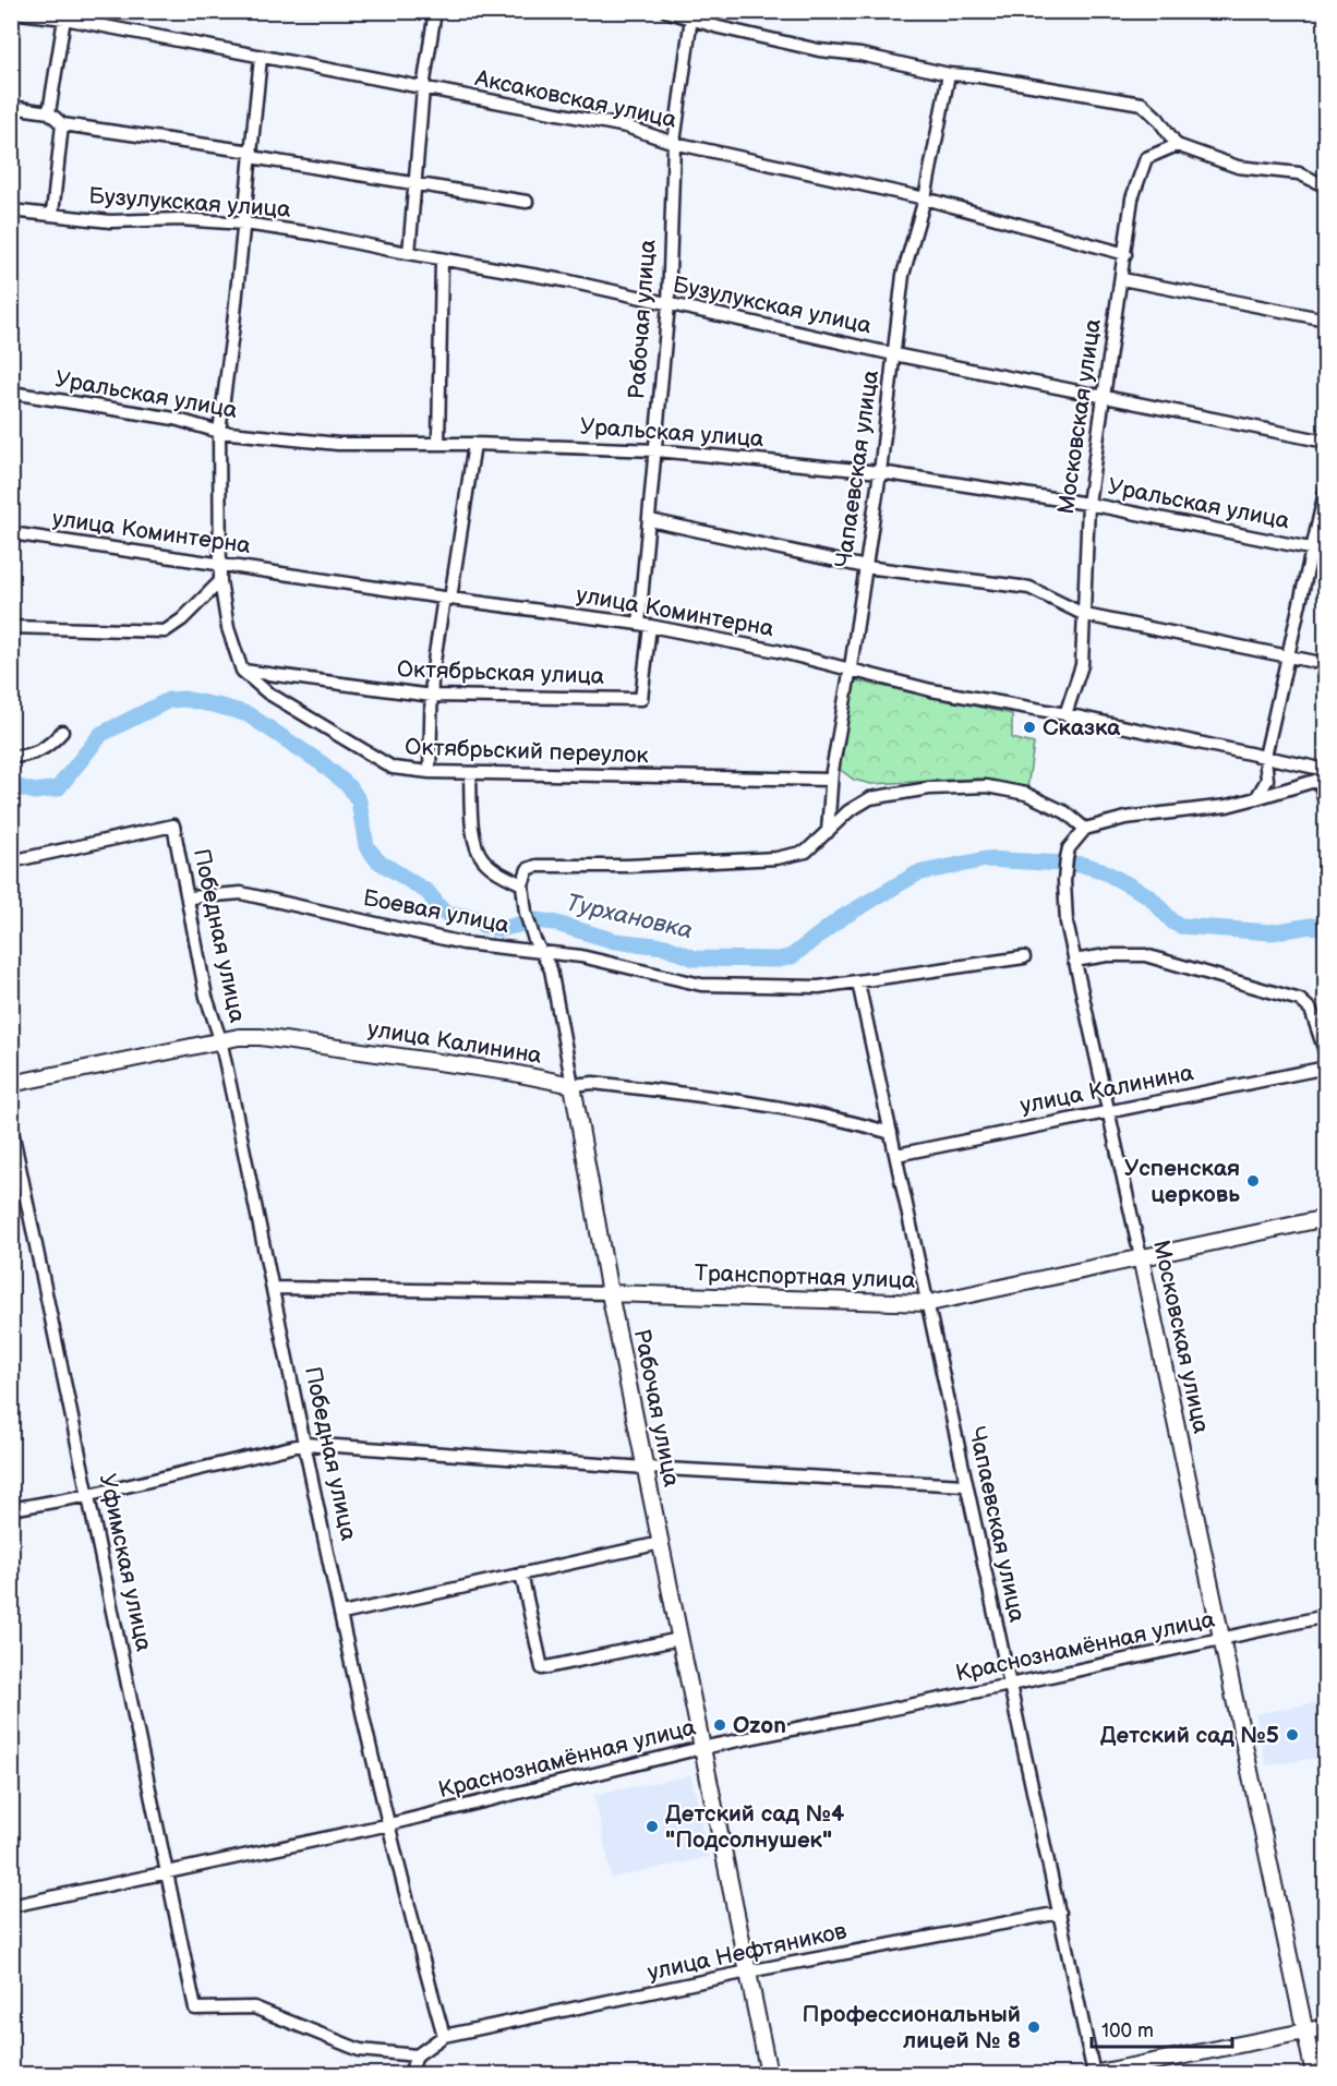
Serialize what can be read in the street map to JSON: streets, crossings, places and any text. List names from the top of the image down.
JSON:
{
  "streets": {
    "main road": [
      "Рабочая улица",
      "Московская улица",
      "улица Калинина",
      "Транспортная улица"
    ],
    "street": [
      "Аксаковская улица",
      "Бузулукская улица",
      "Уральская улица",
      "Чапаевская улица",
      "улица Коминтерна",
      "Октябрьская улица",
      "Октябрьский переулок",
      "Боевая улица",
      "Победная улица",
      "Уфимская улица",
      "Краснознамённая улица",
      "улица Нефтяников"
    ]
  },
  "crossings": [
    ["Аксаковская улица", "Рабочая улица"],
    ["Аксаковская улица", "Московская улица"],
    ["Аксаковская улица", "Чапаевская улица"],
    ["Бузулукская улица", "Рабочая улица"],
    ["Бузулукская улица", "Московская улица"],
    ["Бузулукская улица", "Чапаевская улица"],
    ["Рабочая улица", "Уральская улица"],
    ["Рабочая улица", "улица Коминтерна"],
    ["Рабочая улица", "Октябрьская улица"],
    ["Рабочая улица", "Боевая улица"],
    ["Рабочая улица", "улица Калинина"],
    ["Рабочая улица", "Транспортная улица"],
    ["Рабочая улица", "Краснознамённая улица"],
    ["Рабочая улица", "улица Нефтяников"],
    ["Уральская улица", "Московская улица"],
    ["Уральская улица", "Чапаевская улица"],
    ["Московская улица", "улица Коминтерна"],
    ["Московская улица", "улица Калинина"],
    ["Московская улица", "Транспортная улица"],
    ["Московская улица", "Краснознамённая улица"],
    ["Чапаевская улица", "улица Коминтерна"],
    ["Чапаевская улица", "Октябрьский переулок"],
    ["Чапаевская улица", "Боевая улица"],
    ["Чапаевская улица", "улица Калинина"],
    ["Чапаевская улица", "Транспортная улица"],
    ["Чапаевская улица", "Краснознамённая улица"],
    ["Чапаевская улица", "улица Нефтяников"],
    ["Октябрьская улица", "Октябрьский переулок"],
    ["Боевая улица", "Победная улица"],
    ["Победная улица", "улица Калинина"],
    ["Победная улица", "Транспортная улица"],
    ["Победная улица", "Краснознамённая улица"],
    ["Победная улица", "улица Нефтяников"],
    ["Уфимская улица", "Краснознамённая улица"]
  ],
  "water": ["Турхановка"],
  "places": [
    "Сказка",
    "Успенская церковь",
    "Ozon",
    "Детский сад №5",
    "Детский сад №4 \"Подсолнушек\"",
    "Профессиональный лицей № 8"
  ],
  "scale_bar": "100 m"
}
